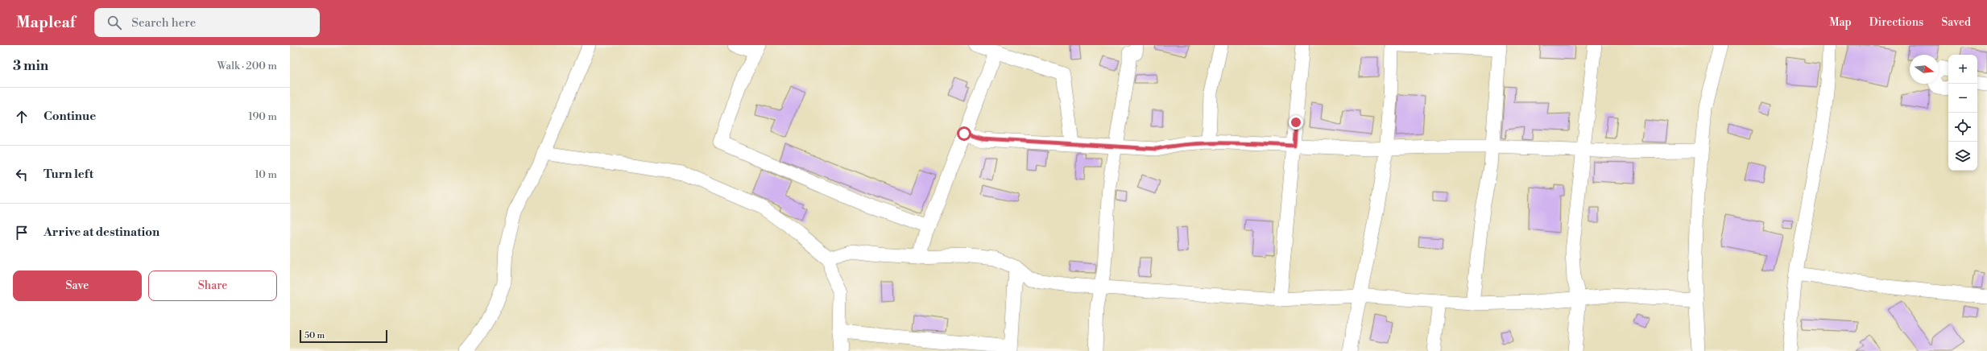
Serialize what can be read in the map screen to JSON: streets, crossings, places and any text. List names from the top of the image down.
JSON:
{
  "scale_bar": "50 m",
  "north": "right",
  "page": {
    "header": "Mapleaf",
    "search": "Search here",
    "nav": ["Map", "Directions", "Saved"],
    "heading": ["3 min", "Walk · 200 m"],
    "map_buttons": ["+", "−"],
    "list": [
      ["Continue", "190 m"],
      ["Turn left", "10 m"],
      "Arrive at destination"
    ],
    "buttons": ["Save", "Share"],
    "scale": "50 m"
  }
}
